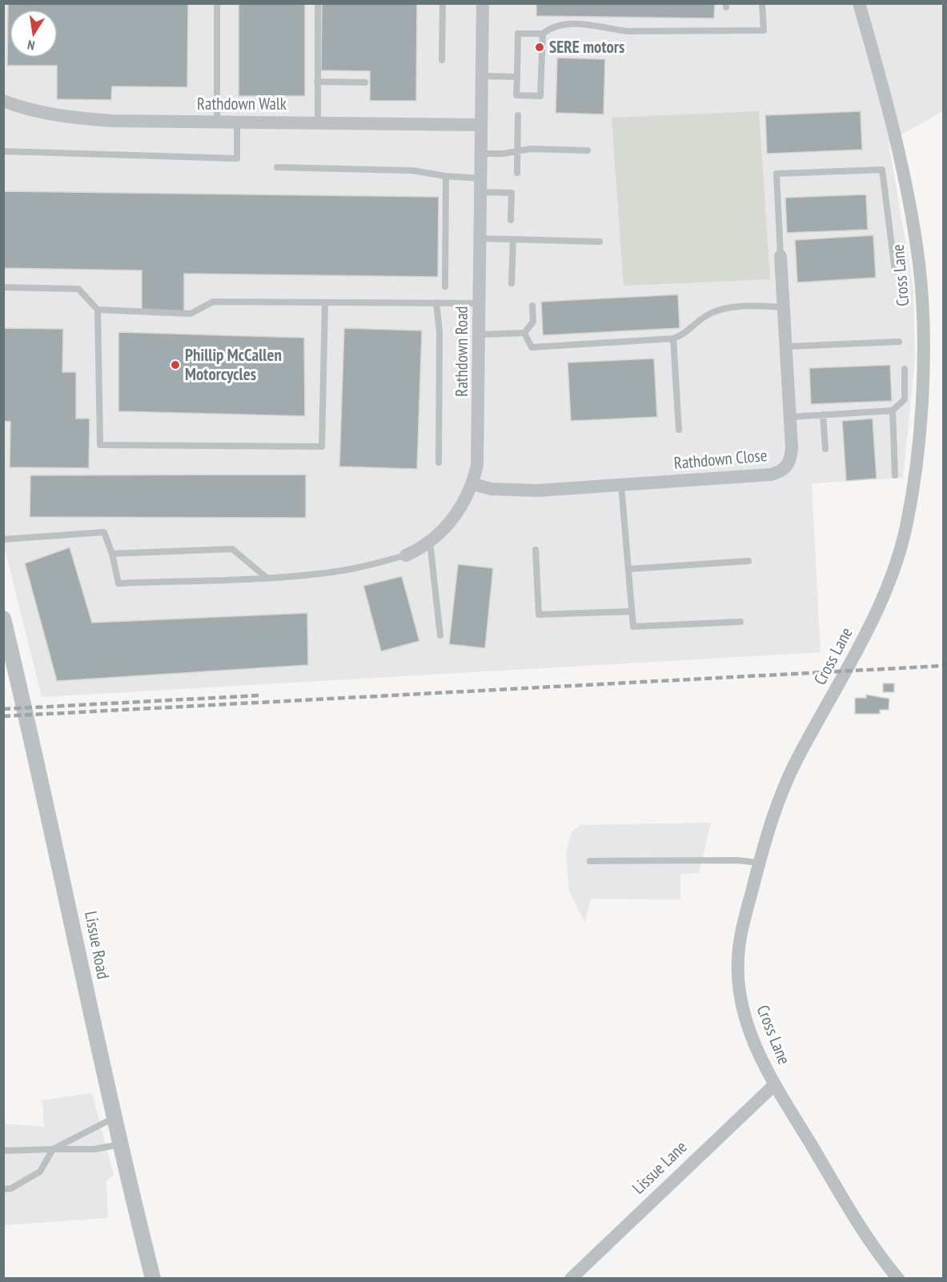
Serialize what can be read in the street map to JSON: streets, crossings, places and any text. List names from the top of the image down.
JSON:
{
  "streets": {
    "street": [
      "Rathdown Walk",
      "Cross Lane",
      "Rathdown Road",
      "Rathdown Close",
      "Lissue Road",
      "Lissue Lane"
    ]
  },
  "crossings": [
    ["Rathdown Walk", "Rathdown Road"],
    ["Cross Lane", "Lissue Lane"],
    ["Rathdown Road", "Rathdown Close"]
  ],
  "places": ["SERE motors", "Phillip McCallen Motorcycles"],
  "north": "bottom"
}
